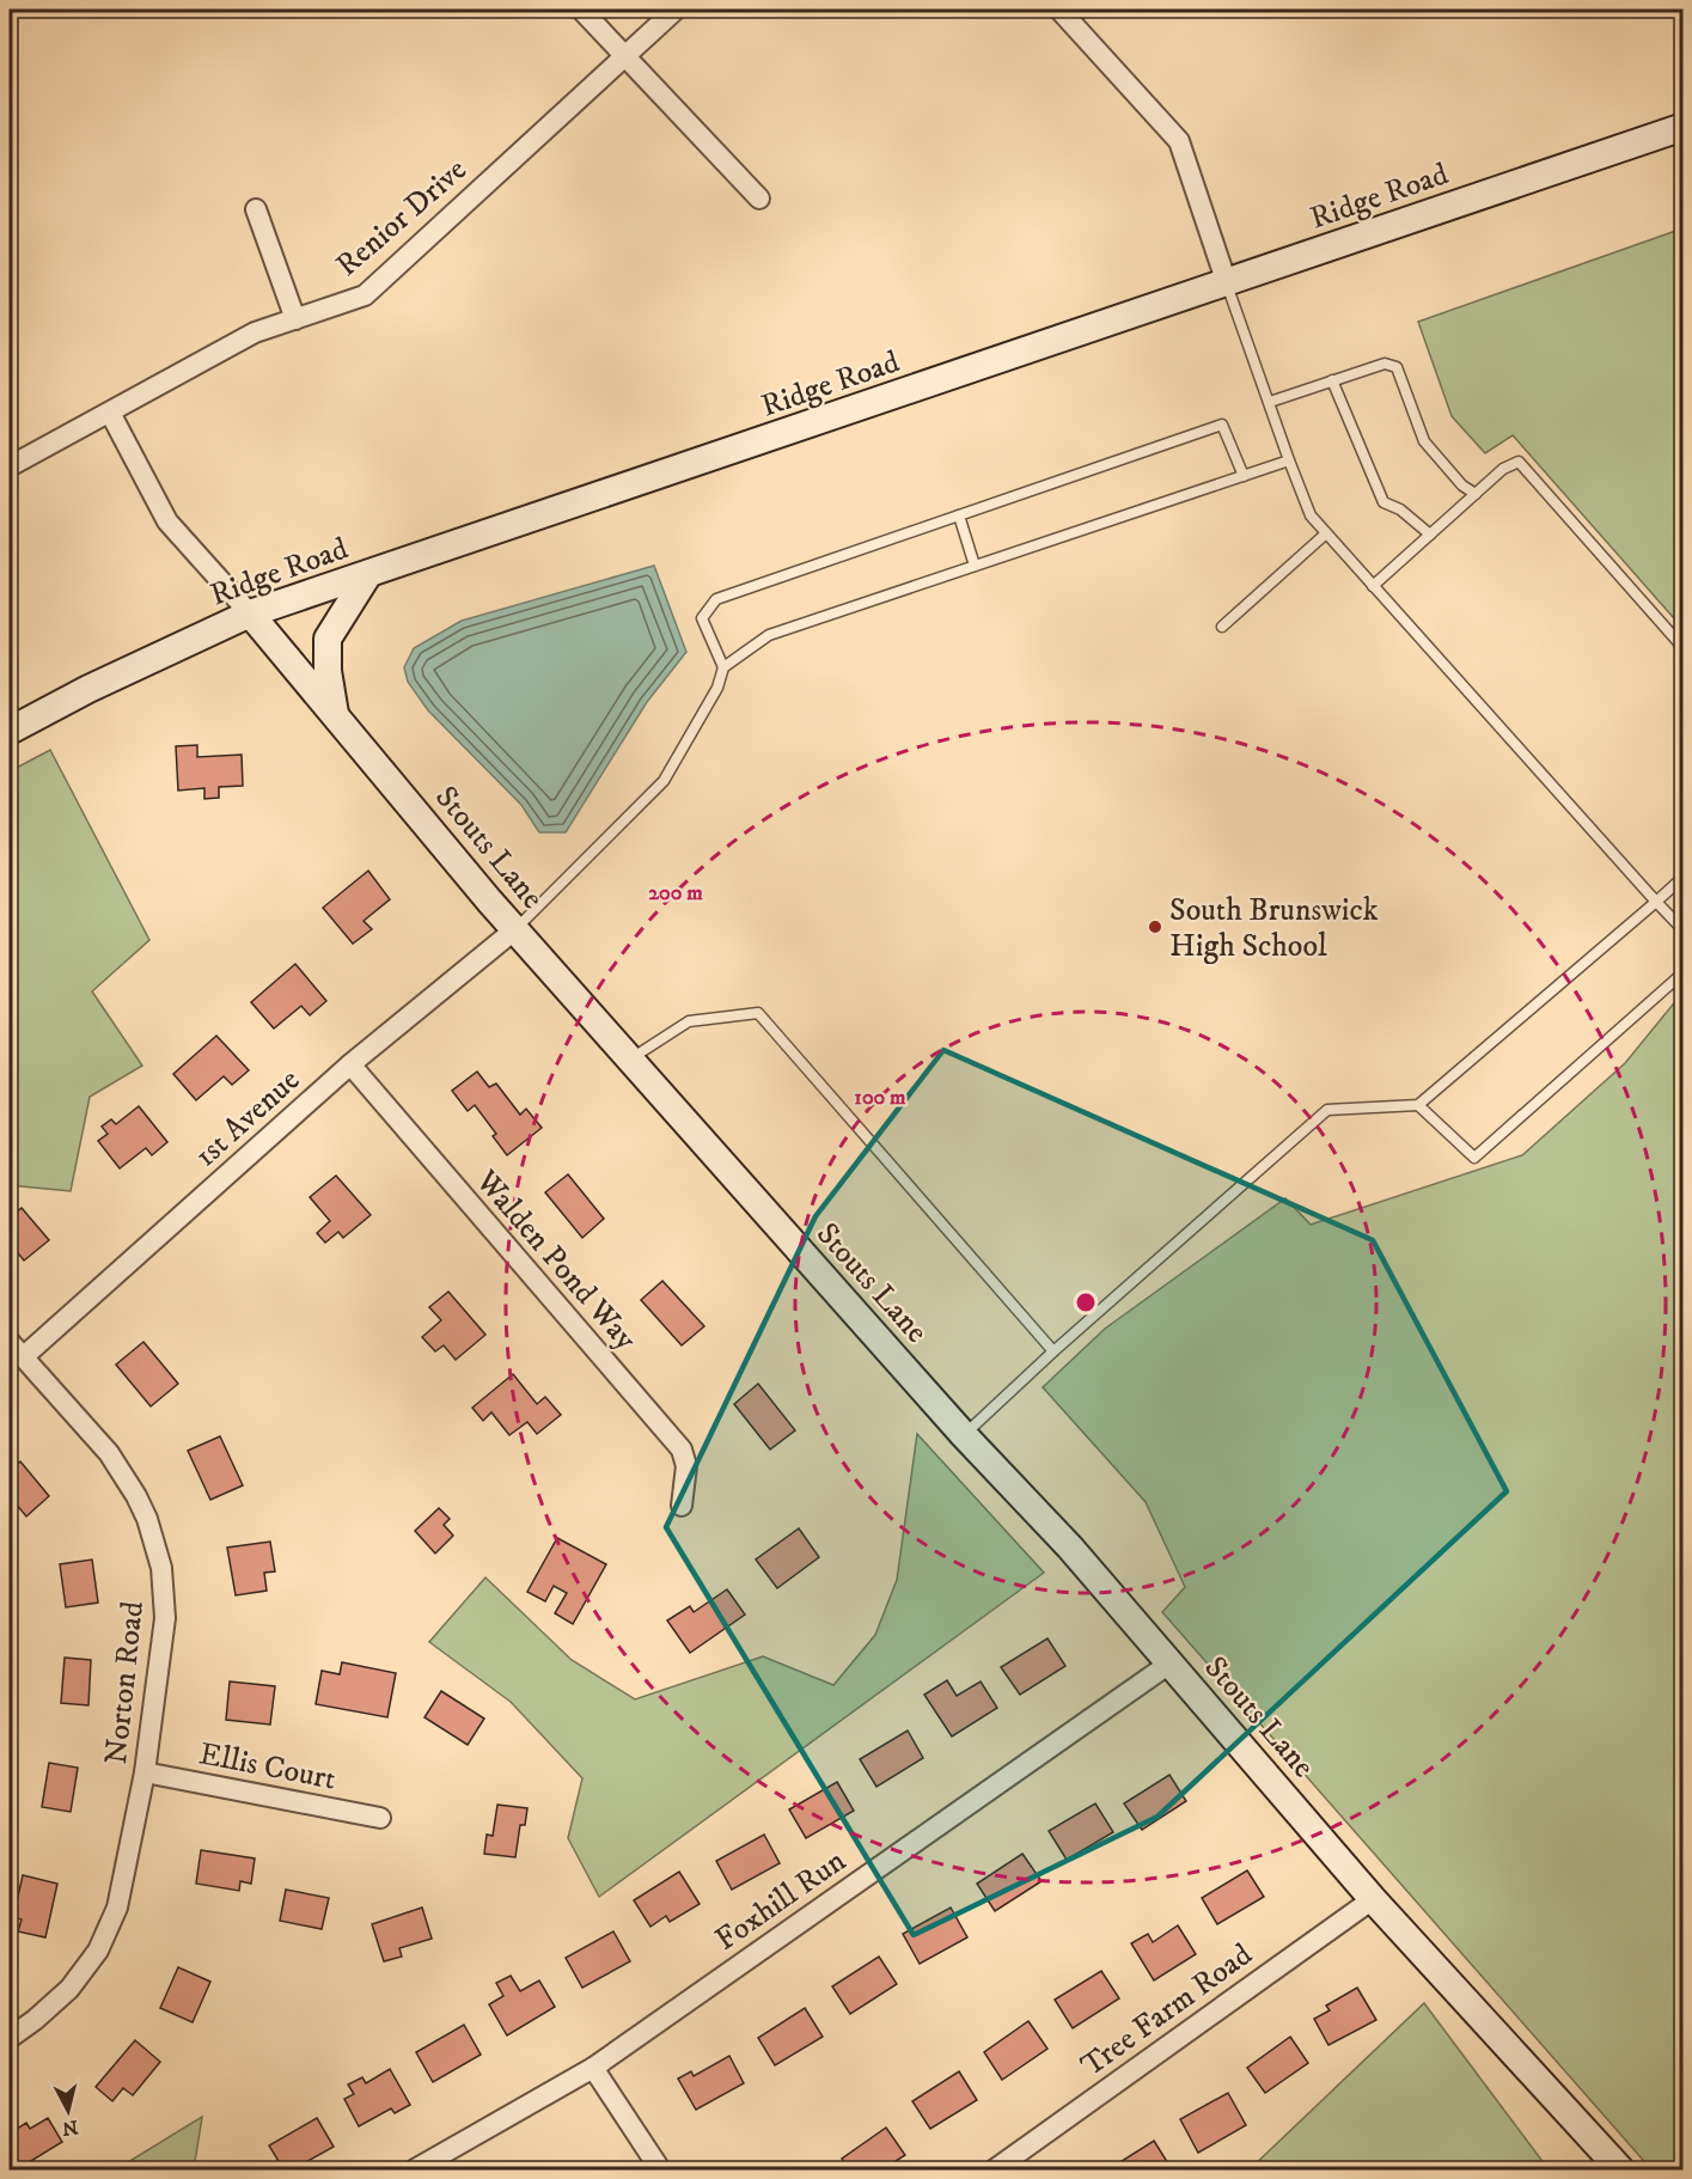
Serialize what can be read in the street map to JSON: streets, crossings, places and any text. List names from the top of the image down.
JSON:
{
  "streets": {
    "street": [
      "Ridge Road",
      "Renior Drive",
      "Stouts Lane",
      "1st Avenue",
      "Walden Pond Way",
      "Norton Road",
      "Ellis Court",
      "Foxhill Run",
      "Tree Farm Road"
    ]
  },
  "crossings": [
    ["Ridge Road", "Stouts Lane"],
    ["Renior Drive", "Stouts Lane"],
    ["Stouts Lane", "1st Avenue"],
    ["Stouts Lane", "Foxhill Run"],
    ["Stouts Lane", "Tree Farm Road"],
    ["1st Avenue", "Walden Pond Way"],
    ["1st Avenue", "Norton Road"],
    ["Norton Road", "Ellis Court"]
  ],
  "places": ["South Brunswick High School"],
  "north": "bottom",
  "rings": ["200 m", "100 m"]
}
